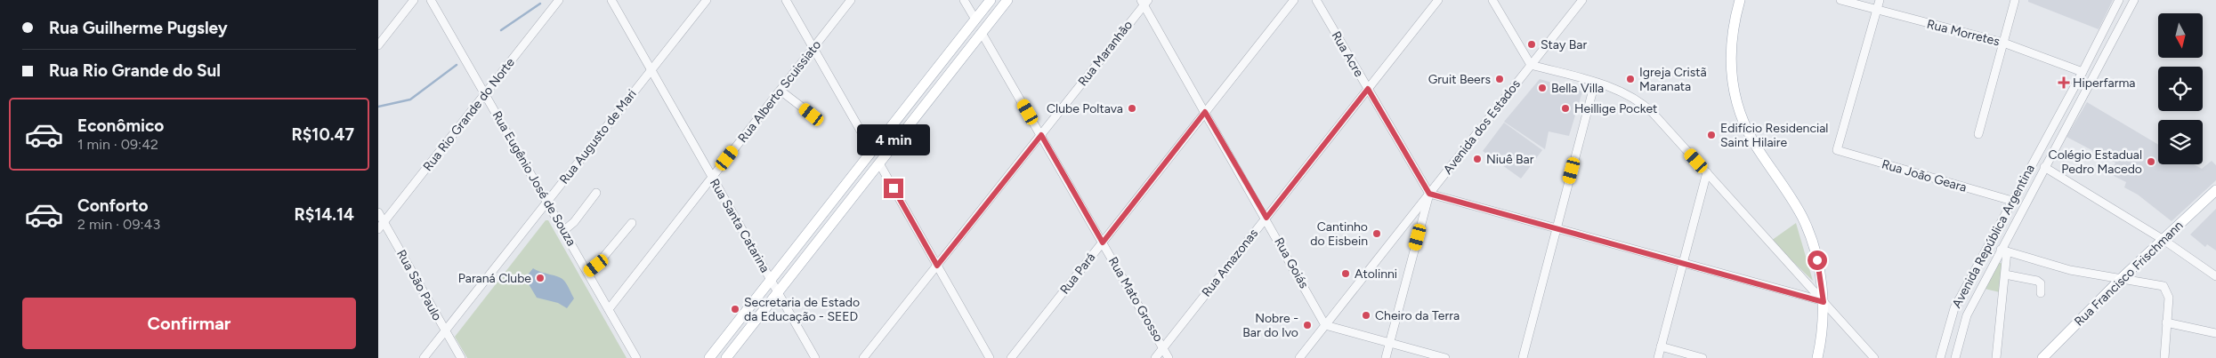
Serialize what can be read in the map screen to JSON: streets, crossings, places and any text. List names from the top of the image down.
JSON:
{
  "streets": {
    "main road": ["Rua Francisco Frischmann"],
    "street": [
      "Rua Morretes",
      "Rua Maranhão",
      "Rua Acre",
      "Rua Alberto Scuissiato",
      "Rua Rio Grande do Norte",
      "Avenida dos Estados",
      "Rua Augusto de Mari",
      "Rua João Geara",
      "Rua Eugênio José de Souza",
      "Rua Santa Catarina",
      "Avenida República Argentina",
      "Rua Amazonas",
      "Rua Goiás",
      "Rua Pará",
      "Rua São Paulo",
      "Rua Mato Grosso"
    ]
  },
  "crossings": [
    ["Rua Morretes", "Rua João Geara"],
    ["Rua Morretes", "Avenida República Argentina"],
    ["Rua Maranhão", "Rua Goiás"],
    ["Rua Maranhão", "Rua Mato Grosso"],
    ["Rua Acre", "Avenida dos Estados"],
    ["Rua Acre", "Rua Amazonas"],
    ["Rua Alberto Scuissiato", "Rua Eugênio José de Souza"],
    ["Rua Alberto Scuissiato", "Rua Santa Catarina"],
    ["Rua Rio Grande do Norte", "Rua Eugênio José de Souza"],
    ["Rua Rio Grande do Norte", "Rua São Paulo"],
    ["Avenida dos Estados", "Rua Goiás"],
    ["Rua Augusto de Mari", "Rua Eugênio José de Souza"],
    ["Rua Augusto de Mari", "Rua Santa Catarina"],
    ["Rua Augusto de Mari", "Rua São Paulo"],
    ["Rua João Geara", "Avenida República Argentina"],
    ["Rua Amazonas", "Rua Goiás"],
    ["Rua Amazonas", "Rua Mato Grosso"],
    ["Rua Goiás", "Rua Pará"],
    ["Rua Pará", "Rua Mato Grosso"]
  ],
  "places": {
    "other": [
      "Stay Bar",
      "Gruit Beers",
      "Igreja Cristã Maranata",
      "Bella Villa",
      "Clube Poltava",
      "Heillige Pocket",
      "Edifício Residencial Saint Hilaire",
      "Niuê Bar",
      "Colégio Estadual Pedro Macedo",
      "Cantinho do Eisbein",
      "Atolinni",
      "Paraná Clube",
      "Secretaria de Estado da Educação - SEED",
      "Cheiro da Terra",
      "Nobre - Bar do Ivo"
    ],
    "health": ["Hiperfarma"]
  },
  "north": "bottom",
  "page": {
    "banner": ["Rua Guilherme Pugsley", "Rua Rio Grande do Sul"],
    "list": [
      {
        "name": "Econômico",
        "note": "1 min · 09:42",
        "value": "R$10.47"
      },
      {
        "name": "Conforto",
        "note": "2 min · 09:43",
        "value": "R$14.14"
      }
    ],
    "bubble": "4 min",
    "buttons": "Confirmar"
  }
}
